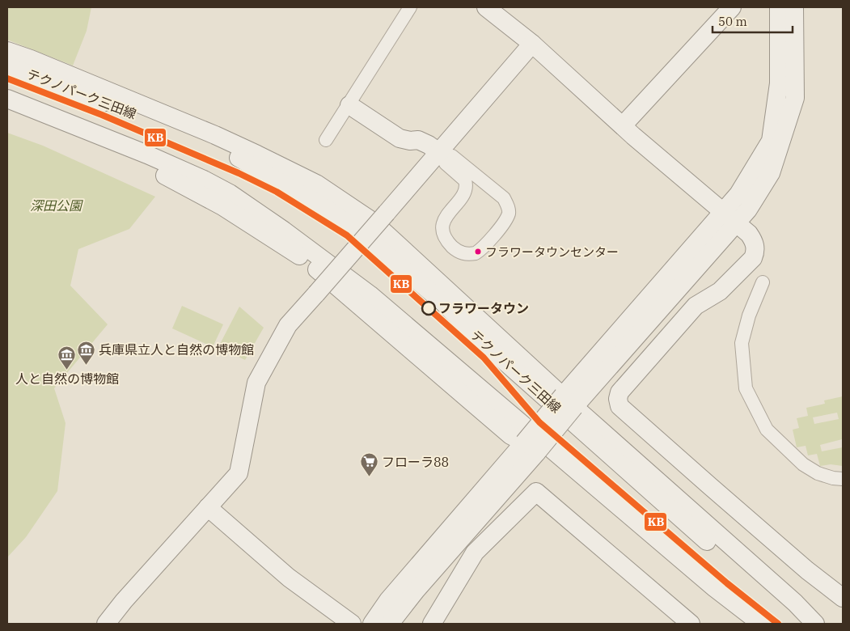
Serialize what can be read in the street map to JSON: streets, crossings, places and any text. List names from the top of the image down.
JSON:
{
  "streets": {
    "main road": ["テクノパーク三田線"]
  },
  "parks": ["深田公園"],
  "places": {
    "other": ["フラワータウンセンター", "フラワータウン"],
    "museum": ["兵庫県立人と自然の博物館", "人と自然の博物館"],
    "supermarket": ["フローラ88"]
  },
  "lines": ["transit line KB"],
  "scale_bar": "50 m"
}
